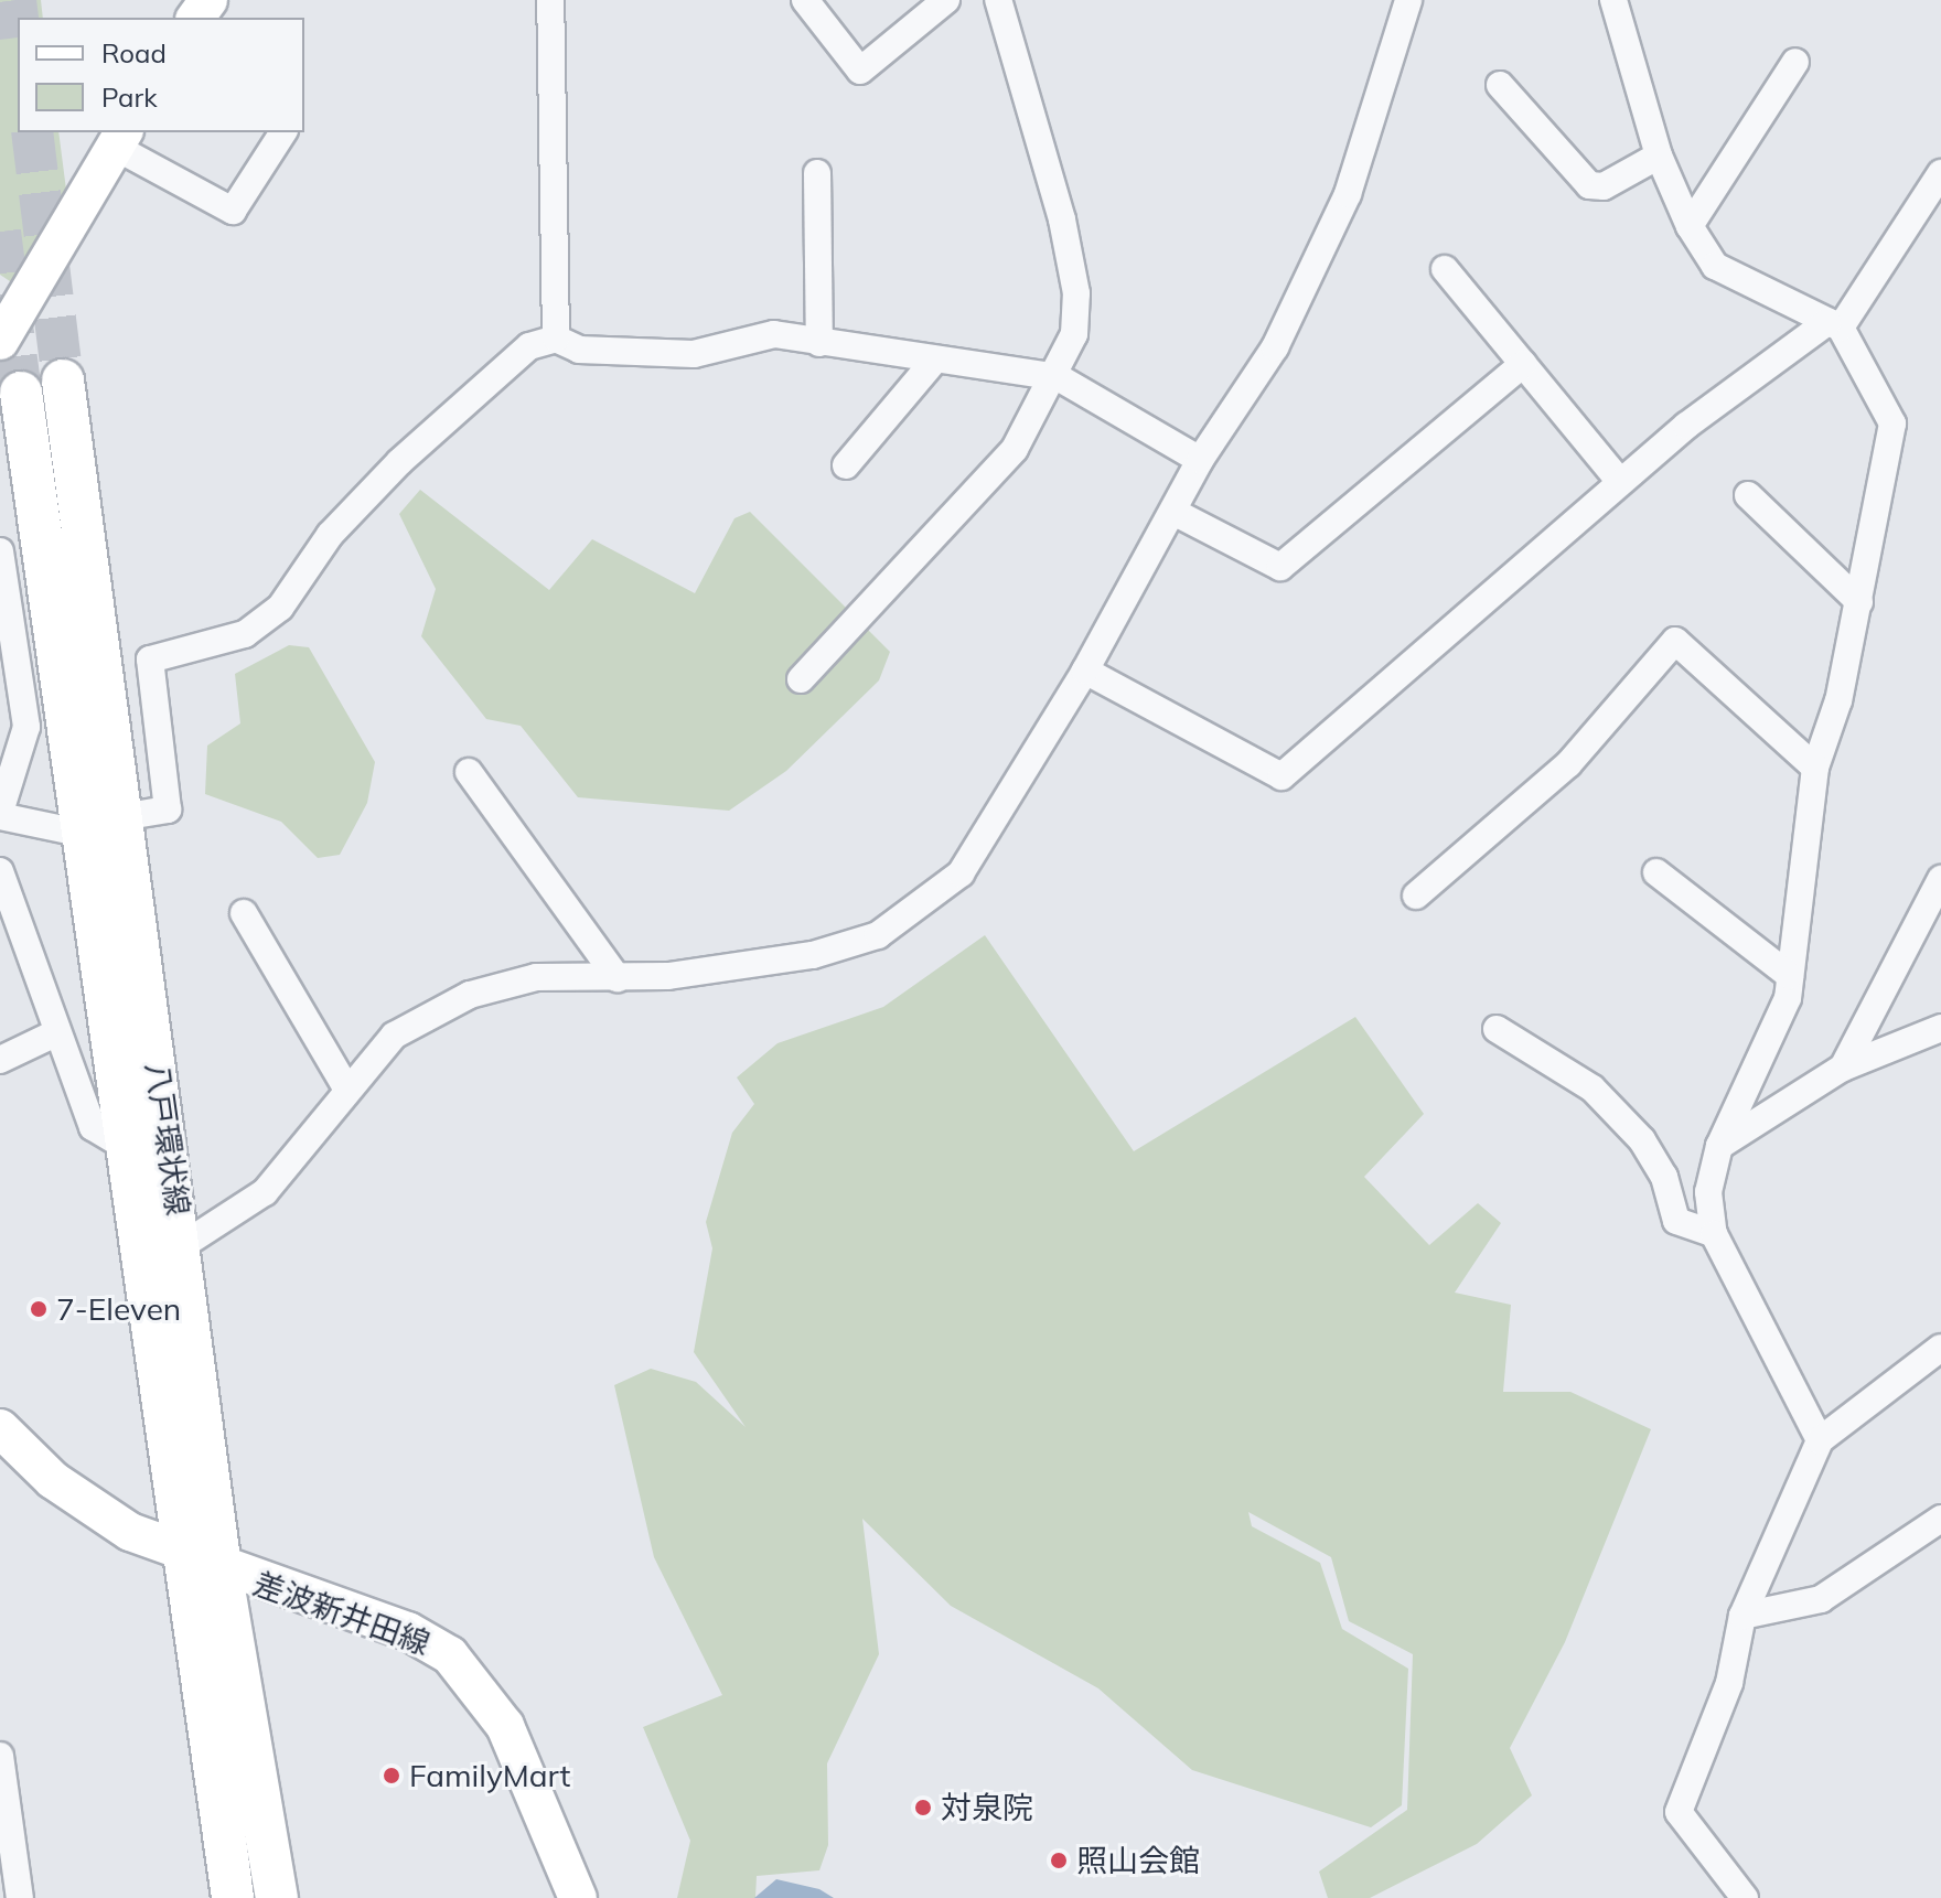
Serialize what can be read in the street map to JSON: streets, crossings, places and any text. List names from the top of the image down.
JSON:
{
  "streets": {
    "main road": ["八戸環状線", "差波新井田線"]
  },
  "crossings": [
    ["八戸環状線", "差波新井田線"]
  ],
  "places": [
    "7-Eleven",
    "FamilyMart",
    "対泉院",
    "照山会館"
  ],
  "legend": ["Road", "Park"]
}
